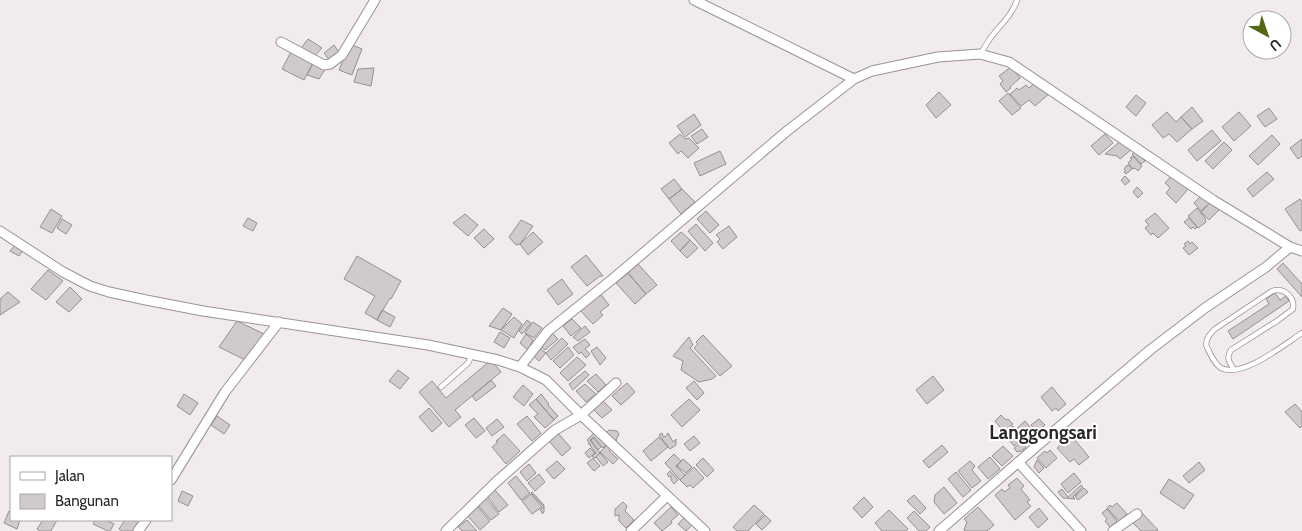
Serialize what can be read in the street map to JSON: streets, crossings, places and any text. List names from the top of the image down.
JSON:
{
  "districts": ["Langgongsari"],
  "legend": ["Jalan", "Bangunan"],
  "north": "bottom right"
}
